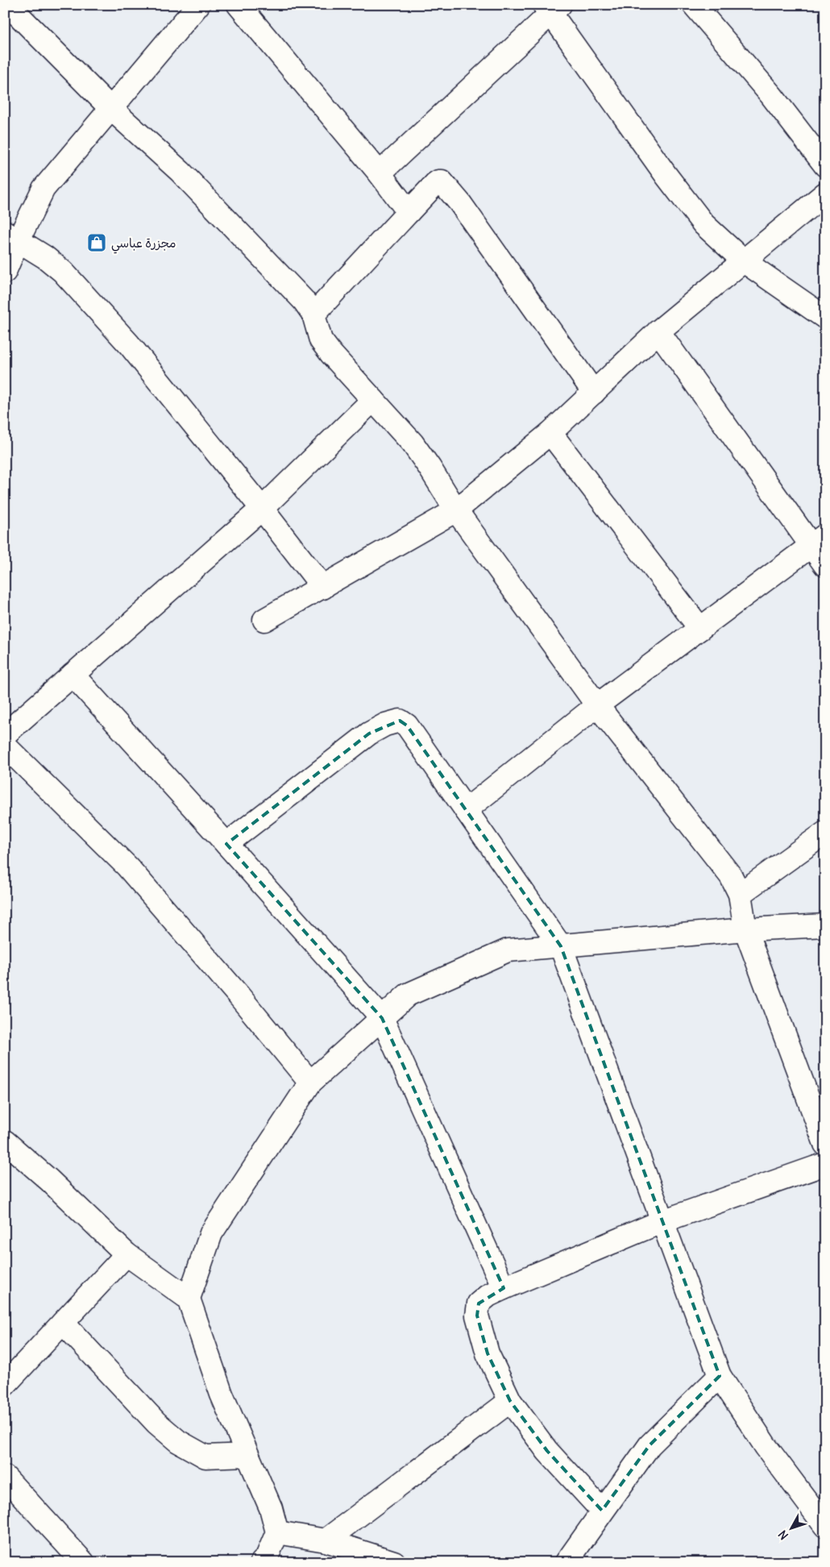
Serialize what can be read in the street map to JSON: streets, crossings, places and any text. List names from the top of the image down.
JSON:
{
  "places": {
    "shop": ["مجزرة عباسي"]
  },
  "north": "bottom left"
}
